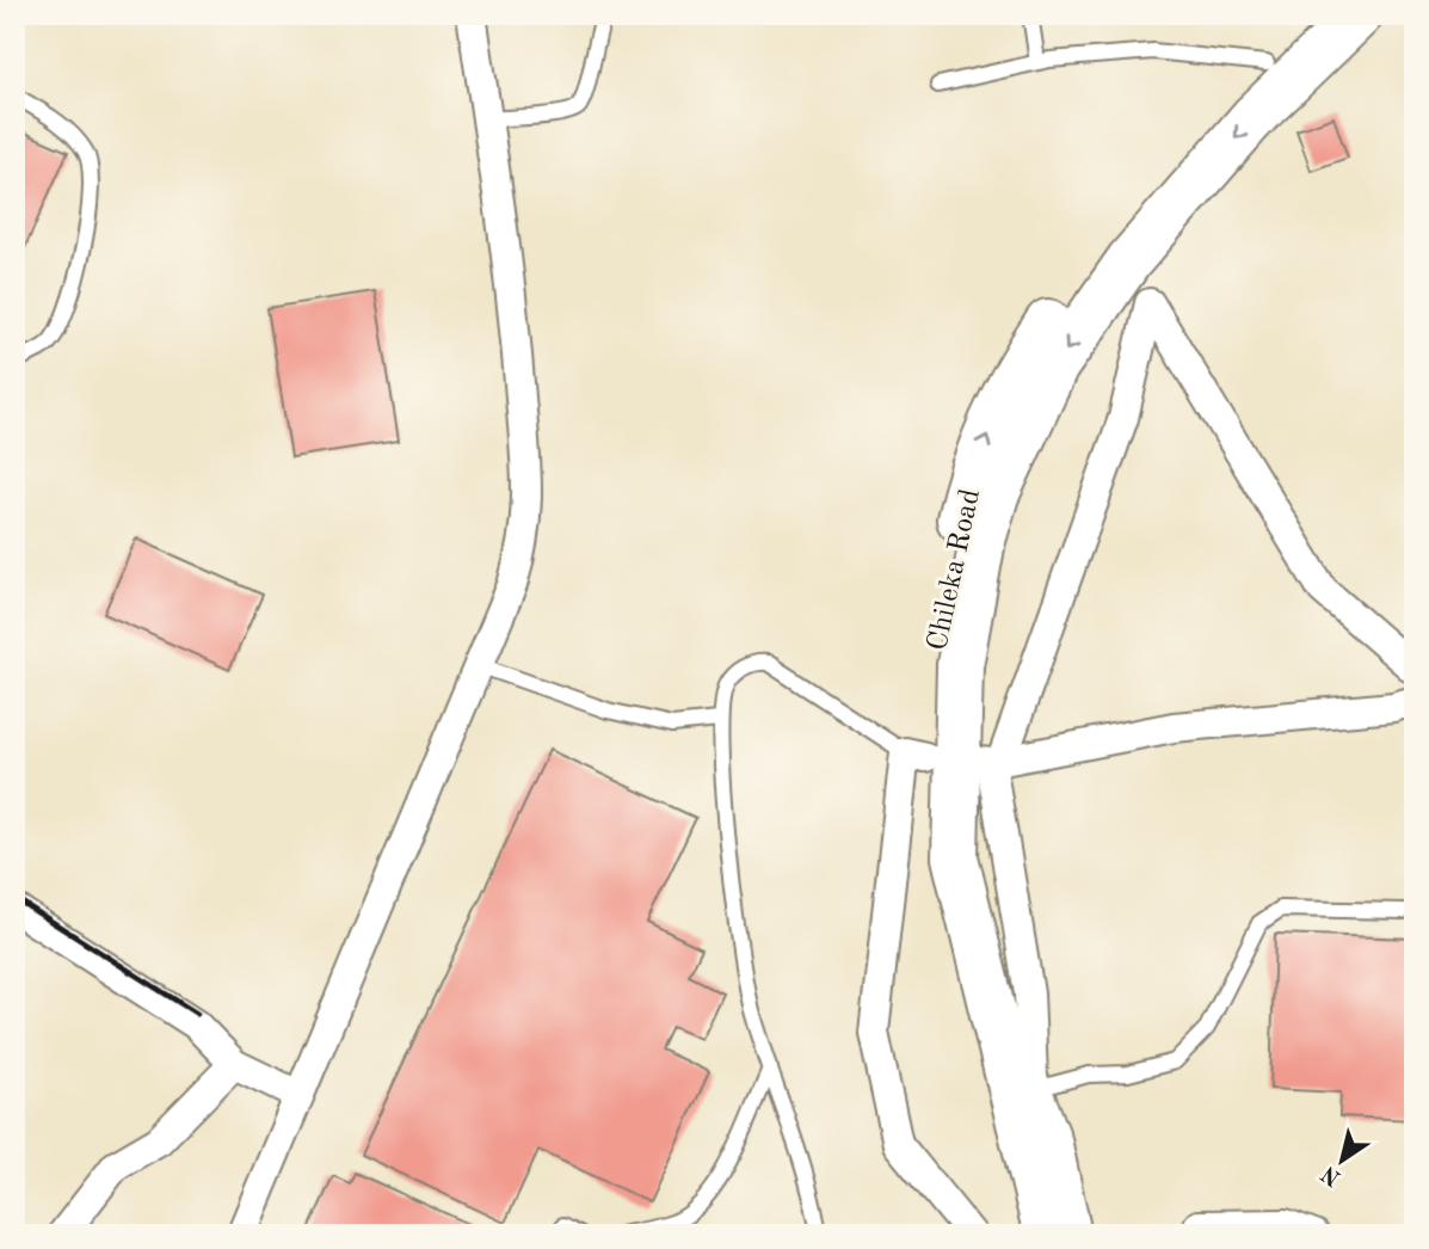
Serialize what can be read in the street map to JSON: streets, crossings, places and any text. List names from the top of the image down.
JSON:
{
  "streets": {
    "highway": ["Chileka Road"]
  },
  "north": "bottom left"
}
